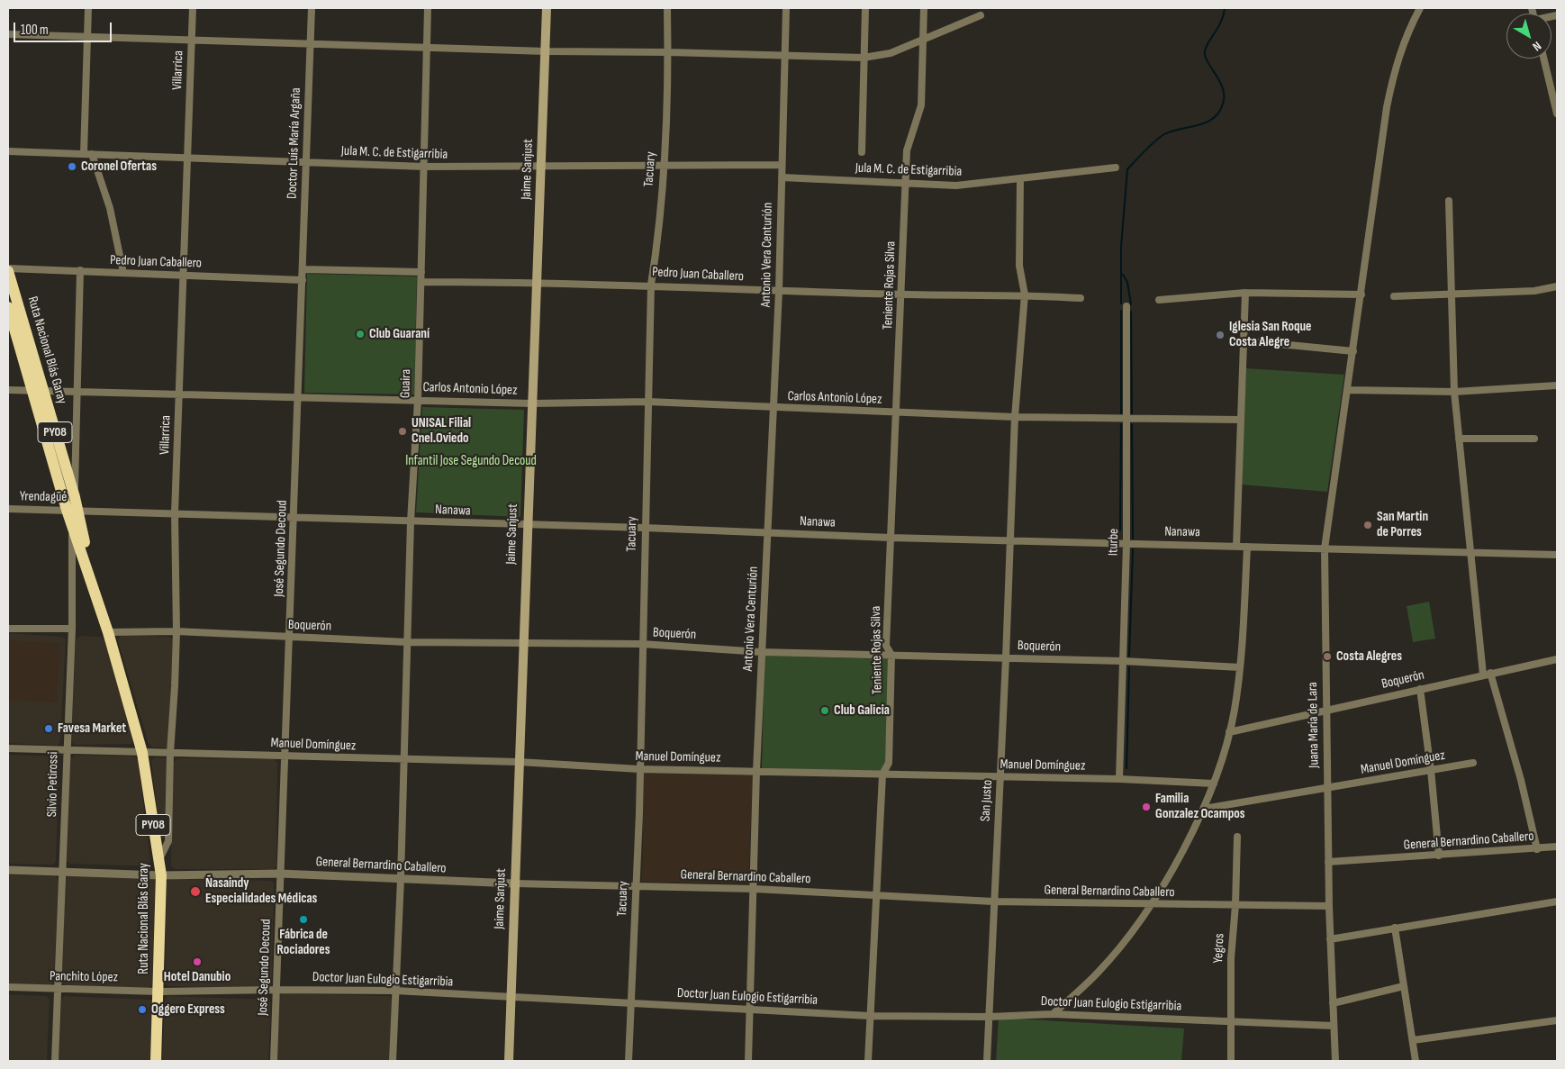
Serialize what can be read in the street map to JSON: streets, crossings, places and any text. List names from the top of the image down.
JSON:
{
  "streets": {
    "highway": ["Ruta Nacional Blás Garay", "PY08"],
    "main road": ["Jaime Sanjust"],
    "street": [
      "Villarrica",
      "Doctor Luís María Argaña",
      "Jula M. C. de Estigarribia",
      "Tacuary",
      "Antonio Vera Centurión",
      "Pedro Juan Caballero",
      "Teniente Rojas Silva",
      "Guaira",
      "Carlos Antonio López",
      "Yrendagüé",
      "Nanawa",
      "Iturbe",
      "José Segundo Decoud",
      "Boquerón",
      "Juana María de Lara",
      "Manuel Domínguez",
      "Silvio Petirossi",
      "San Justo",
      "General Bernardino Caballero",
      "Yegros",
      "Panchito López",
      "Doctor Juan Eulogio Estigarribia"
    ]
  },
  "crossings": [
    ["Villarrica", "Jula M. C. de Estigarribia"],
    ["Villarrica", "Pedro Juan Caballero"],
    ["Villarrica", "Ruta Nacional Blás Garay"],
    ["Villarrica", "Carlos Antonio López"],
    ["Villarrica", "Nanawa"],
    ["Villarrica", "Boquerón"],
    ["Villarrica", "Manuel Domínguez"],
    ["Doctor Luís María Argaña", "Jula M. C. de Estigarribia"],
    ["Doctor Luís María Argaña", "Pedro Juan Caballero"],
    ["Doctor Luís María Argaña", "José Segundo Decoud"],
    ["Jula M. C. de Estigarribia", "Jaime Sanjust"],
    ["Jula M. C. de Estigarribia", "Tacuary"],
    ["Jula M. C. de Estigarribia", "Antonio Vera Centurión"],
    ["Jula M. C. de Estigarribia", "Teniente Rojas Silva"],
    ["Jula M. C. de Estigarribia", "Guaira"],
    ["Jula M. C. de Estigarribia", "San Justo"],
    ["Jaime Sanjust", "Pedro Juan Caballero"],
    ["Jaime Sanjust", "Carlos Antonio López"],
    ["Jaime Sanjust", "Nanawa"],
    ["Jaime Sanjust", "Boquerón"],
    ["Jaime Sanjust", "Manuel Domínguez"],
    ["Jaime Sanjust", "General Bernardino Caballero"],
    ["Jaime Sanjust", "Doctor Juan Eulogio Estigarribia"],
    ["Tacuary", "Pedro Juan Caballero"],
    ["Tacuary", "Carlos Antonio López"],
    ["Tacuary", "Nanawa"],
    ["Tacuary", "Boquerón"],
    ["Tacuary", "Manuel Domínguez"],
    ["Tacuary", "General Bernardino Caballero"],
    ["Tacuary", "Doctor Juan Eulogio Estigarribia"],
    ["Antonio Vera Centurión", "Pedro Juan Caballero"],
    ["Antonio Vera Centurión", "Carlos Antonio López"],
    ["Antonio Vera Centurión", "Nanawa"],
    ["Antonio Vera Centurión", "Boquerón"],
    ["Antonio Vera Centurión", "Manuel Domínguez"],
    ["Antonio Vera Centurión", "General Bernardino Caballero"],
    ["Antonio Vera Centurión", "Doctor Juan Eulogio Estigarribia"],
    ["Pedro Juan Caballero", "Teniente Rojas Silva"],
    ["Pedro Juan Caballero", "Ruta Nacional Blás Garay"],
    ["Pedro Juan Caballero", "Guaira"],
    ["Pedro Juan Caballero", "José Segundo Decoud"],
    ["Pedro Juan Caballero", "San Justo"],
    ["Teniente Rojas Silva", "Carlos Antonio López"],
    ["Teniente Rojas Silva", "Nanawa"],
    ["Teniente Rojas Silva", "Boquerón"],
    ["Teniente Rojas Silva", "Manuel Domínguez"],
    ["Teniente Rojas Silva", "General Bernardino Caballero"],
    ["Teniente Rojas Silva", "Doctor Juan Eulogio Estigarribia"],
    ["Ruta Nacional Blás Garay", "Carlos Antonio López"],
    ["Ruta Nacional Blás Garay", "Yrendagüé"],
    ["Ruta Nacional Blás Garay", "Nanawa"],
    ["Ruta Nacional Blás Garay", "Boquerón"],
    ["Ruta Nacional Blás Garay", "Manuel Domínguez"],
    ["Ruta Nacional Blás Garay", "Silvio Petirossi"],
    ["Ruta Nacional Blás Garay", "General Bernardino Caballero"],
    ["Ruta Nacional Blás Garay", "Panchito López"],
    ["Ruta Nacional Blás Garay", "Doctor Juan Eulogio Estigarribia"],
    ["Guaira", "Carlos Antonio López"],
    ["Guaira", "Nanawa"],
    ["Guaira", "Boquerón"],
    ["Guaira", "Manuel Domínguez"],
    ["Guaira", "General Bernardino Caballero"],
    ["Guaira", "Doctor Juan Eulogio Estigarribia"],
    ["Carlos Antonio López", "Iturbe"],
    ["Carlos Antonio López", "José Segundo Decoud"],
    ["Carlos Antonio López", "San Justo"],
    ["Yrendagüé", "Nanawa"],
    ["Nanawa", "Iturbe"],
    ["Nanawa", "José Segundo Decoud"],
    ["Nanawa", "Juana María de Lara"],
    ["Nanawa", "San Justo"],
    ["Iturbe", "Boquerón"],
    ["Iturbe", "Manuel Domínguez"],
    ["José Segundo Decoud", "Boquerón"],
    ["José Segundo Decoud", "Manuel Domínguez"],
    ["José Segundo Decoud", "General Bernardino Caballero"],
    ["José Segundo Decoud", "Doctor Juan Eulogio Estigarribia"],
    ["Boquerón", "Juana María de Lara"],
    ["Boquerón", "San Justo"],
    ["Juana María de Lara", "Manuel Domínguez"],
    ["Juana María de Lara", "General Bernardino Caballero"],
    ["Juana María de Lara", "Doctor Juan Eulogio Estigarribia"],
    ["Manuel Domínguez", "Silvio Petirossi"],
    ["Manuel Domínguez", "San Justo"],
    ["Silvio Petirossi", "General Bernardino Caballero"],
    ["Silvio Petirossi", "Panchito López"],
    ["San Justo", "General Bernardino Caballero"],
    ["San Justo", "Doctor Juan Eulogio Estigarribia"],
    ["General Bernardino Caballero", "Yegros"],
    ["Yegros", "Doctor Juan Eulogio Estigarribia"],
    ["Panchito López", "Doctor Juan Eulogio Estigarribia"]
  ],
  "parks": ["Infantil Jose Segundo Decoud"],
  "places": [
    "Coronel Ofertas",
    "Club Guaraní",
    "Iglesia San Roque Costa Alegre",
    "UNISAL Filial Cnel.Oviedo",
    "San Martin de Porres",
    "Costa Alegres",
    "Club Galicia",
    "Favesa Market",
    "Familia Gonzalez Ocampos",
    "Ñasaindy Especialidades Médicas",
    "Fábrica de Rociadores",
    "Hotel Danubio",
    "Oggero Express"
  ],
  "scale_bar": "100 m",
  "north": "bottom right"
}
